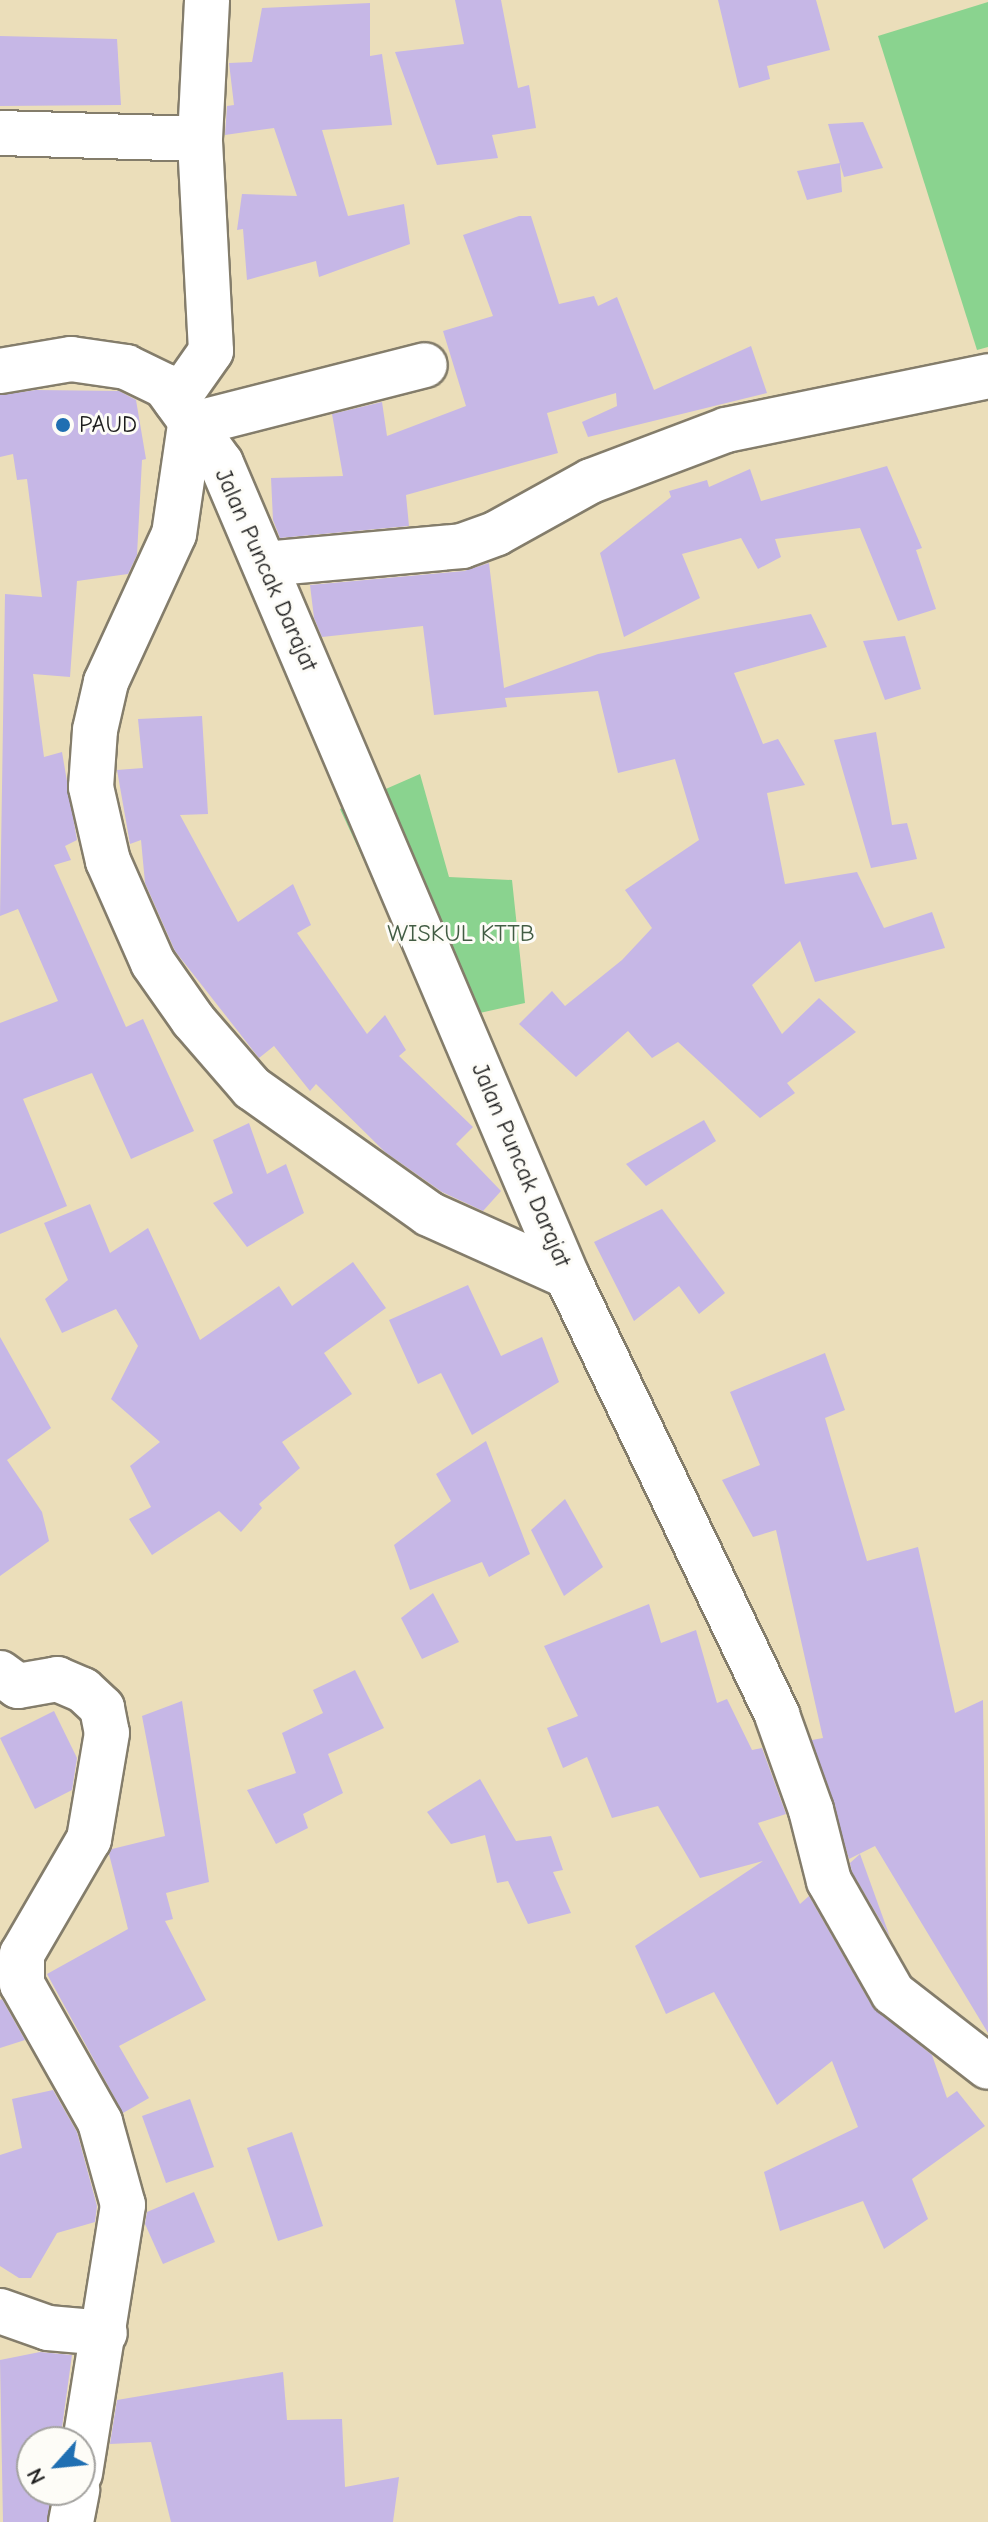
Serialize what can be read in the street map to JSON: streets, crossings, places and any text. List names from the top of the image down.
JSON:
{
  "streets": {
    "street": ["Jalan Puncak Darajat"]
  },
  "parks": ["WISKUL KTTB"],
  "places": ["PAUD"],
  "north": "bottom left"
}
